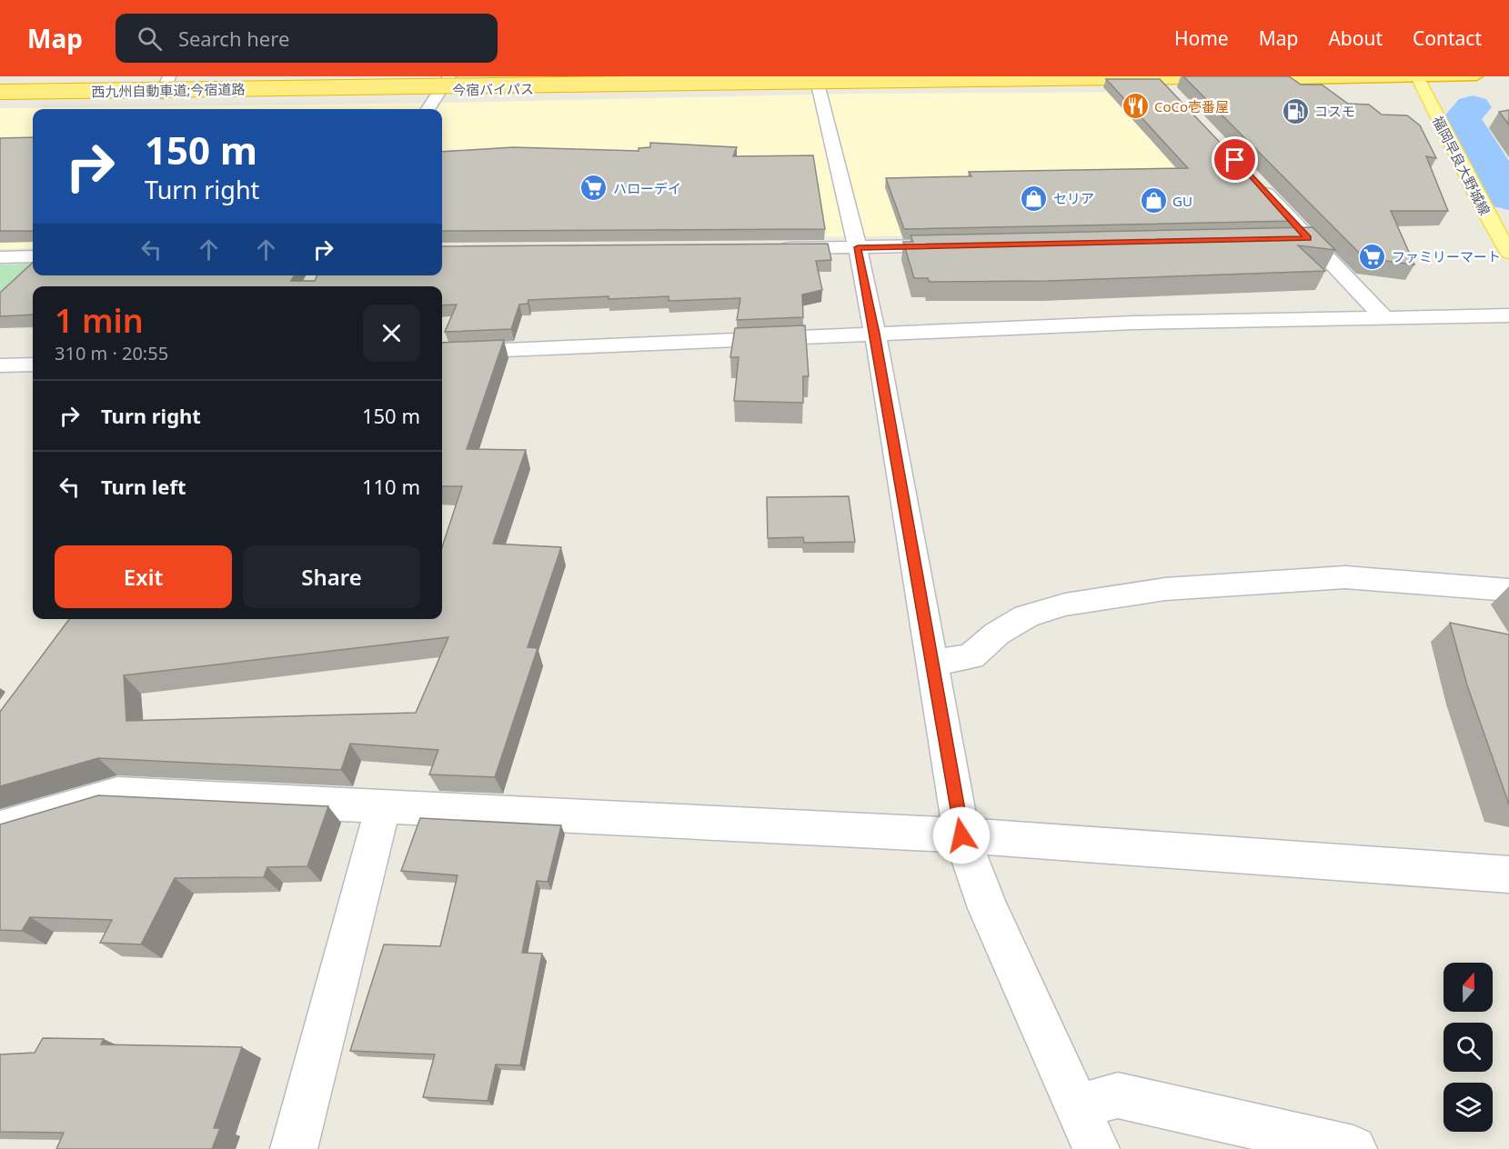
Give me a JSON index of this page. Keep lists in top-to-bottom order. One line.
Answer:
{"streets":{"highway":["今宿バイパス","西九州自動車道;今宿道路"],"main road":["福岡早良大野城線"]},"places":{"restaurant":["CoCo壱番屋"],"fuel station":["コスモ"],"supermarket":["ハローデイ","ファミリーマート"],"shop":["セリア","GU"]},"north":"top","page":{"header":"Map","search":"Search here","nav":["Home","Map","About","Contact"],"turn":["150 m","Turn right"],"heading":["1 min","310 m · 20:55"],"list":[{"name":"Turn right","value":"150 m"},{"name":"Turn left","value":"110 m"}],"buttons":["Exit","Share"]}}
